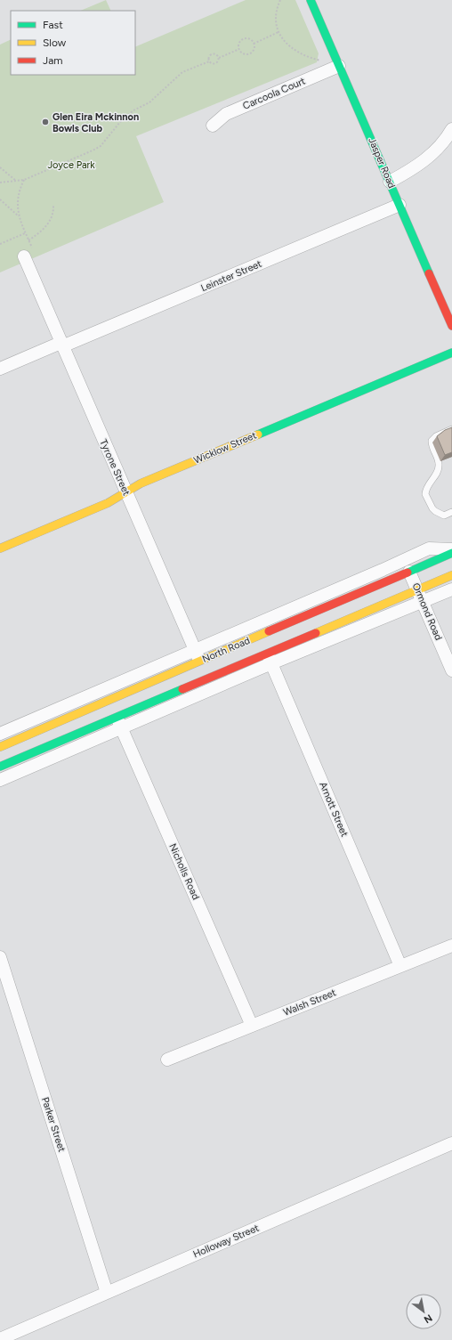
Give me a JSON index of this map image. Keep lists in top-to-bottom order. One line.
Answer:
{"streets":{"main road":["Jasper Road","Wicklow Street","North Road"],"street":["Carcoola Court","Leinster Street","Tyrone Street","Ormond Road","Arnott Street","Nicholls Road","Walsh Street","Parker Street","Holloway Street"]},"crossings":[["Carcoola Court","Jasper Road"],["Jasper Road","Leinster Street"],["Leinster Street","Tyrone Street"],["Wicklow Street","Tyrone Street"],["Tyrone Street","North Road"],["Ormond Road","North Road"],["North Road","Arnott Street"],["North Road","Nicholls Road"],["Arnott Street","Walsh Street"],["Nicholls Road","Walsh Street"],["Parker Street","Holloway Street"]],"parks":["Joyce Park"],"places":["Glen Eira Mckinnon Bowls Club"],"legend":["Fast","Slow","Jam"],"north":"bottom right"}
